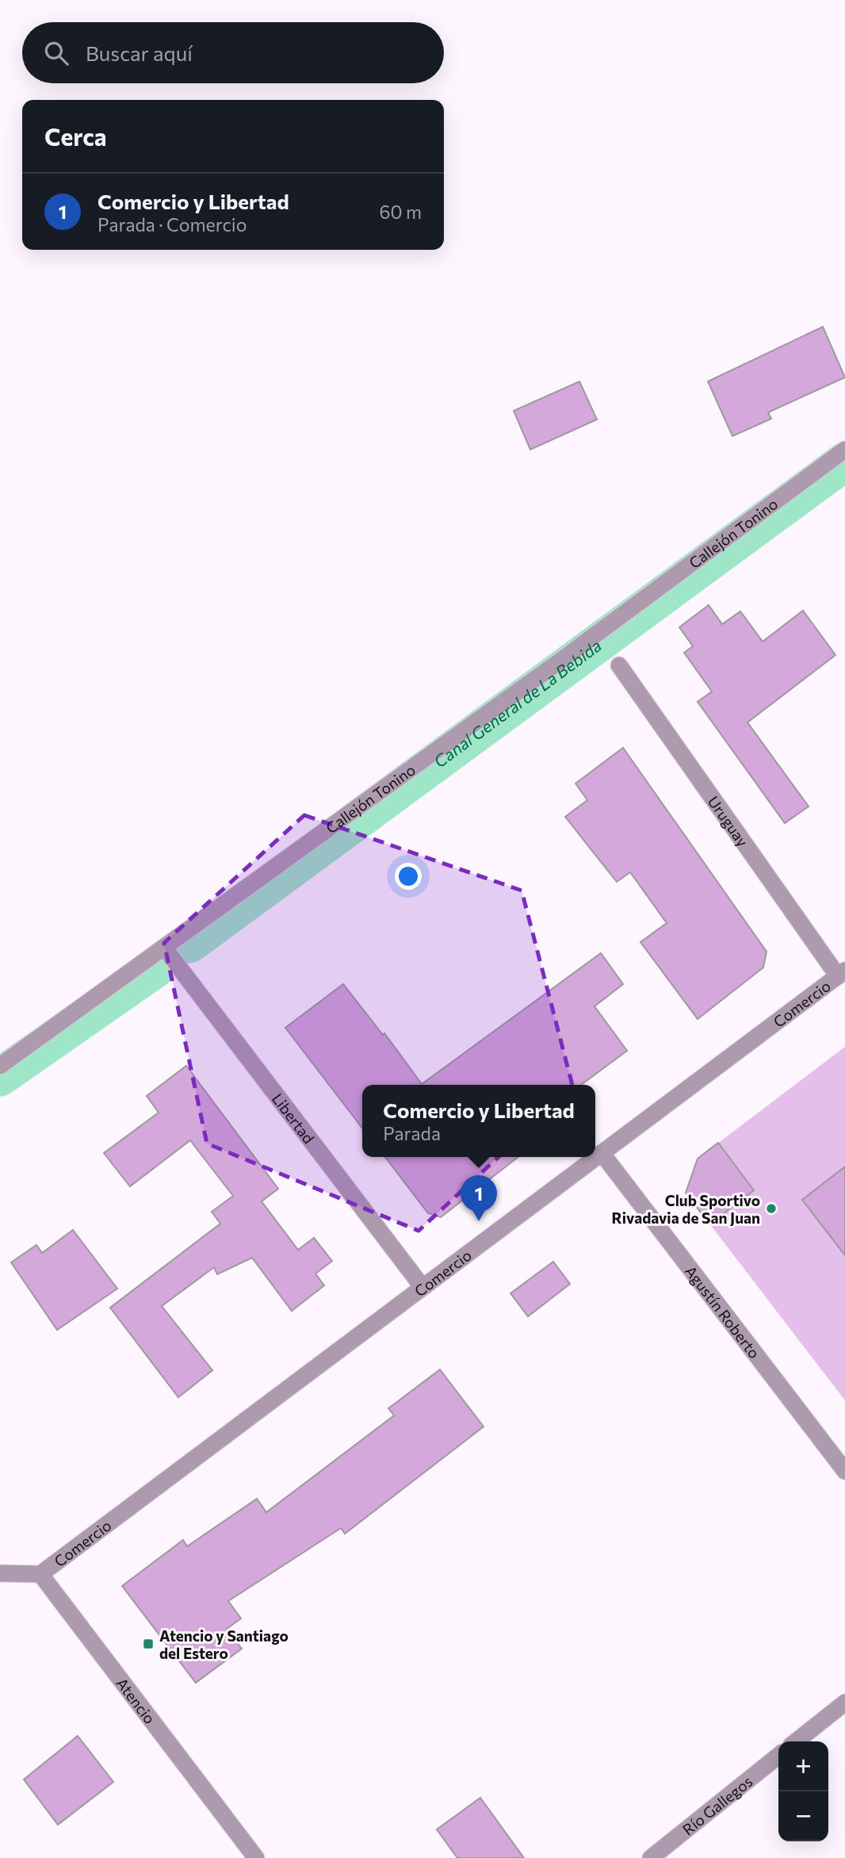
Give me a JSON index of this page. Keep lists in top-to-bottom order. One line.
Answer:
{"streets":{"street":["Callejón Tonino","Uruguay","Comercio","Libertad","Agustín Roberto","Atencio","Río Gallegos"]},"crossings":[["Callejón Tonino","Libertad"],["Uruguay","Comercio"],["Comercio","Libertad"],["Comercio","Agustín Roberto"],["Comercio","Atencio"]],"water":["Canal General de La Bebida"],"places":{"other":["Club Sportivo Rivadavia de San Juan"],"transit":["Atencio y Santiago del Estero"]},"page":{"search":"Buscar aquí","heading":"Cerca","list":[{"mark":"1","name":"Comercio y Libertad","note":"Parada · Comercio","value":"60 m"}],"popup":["Comercio y Libertad","Parada"],"pins":"1","map_buttons":["+","−"]}}
